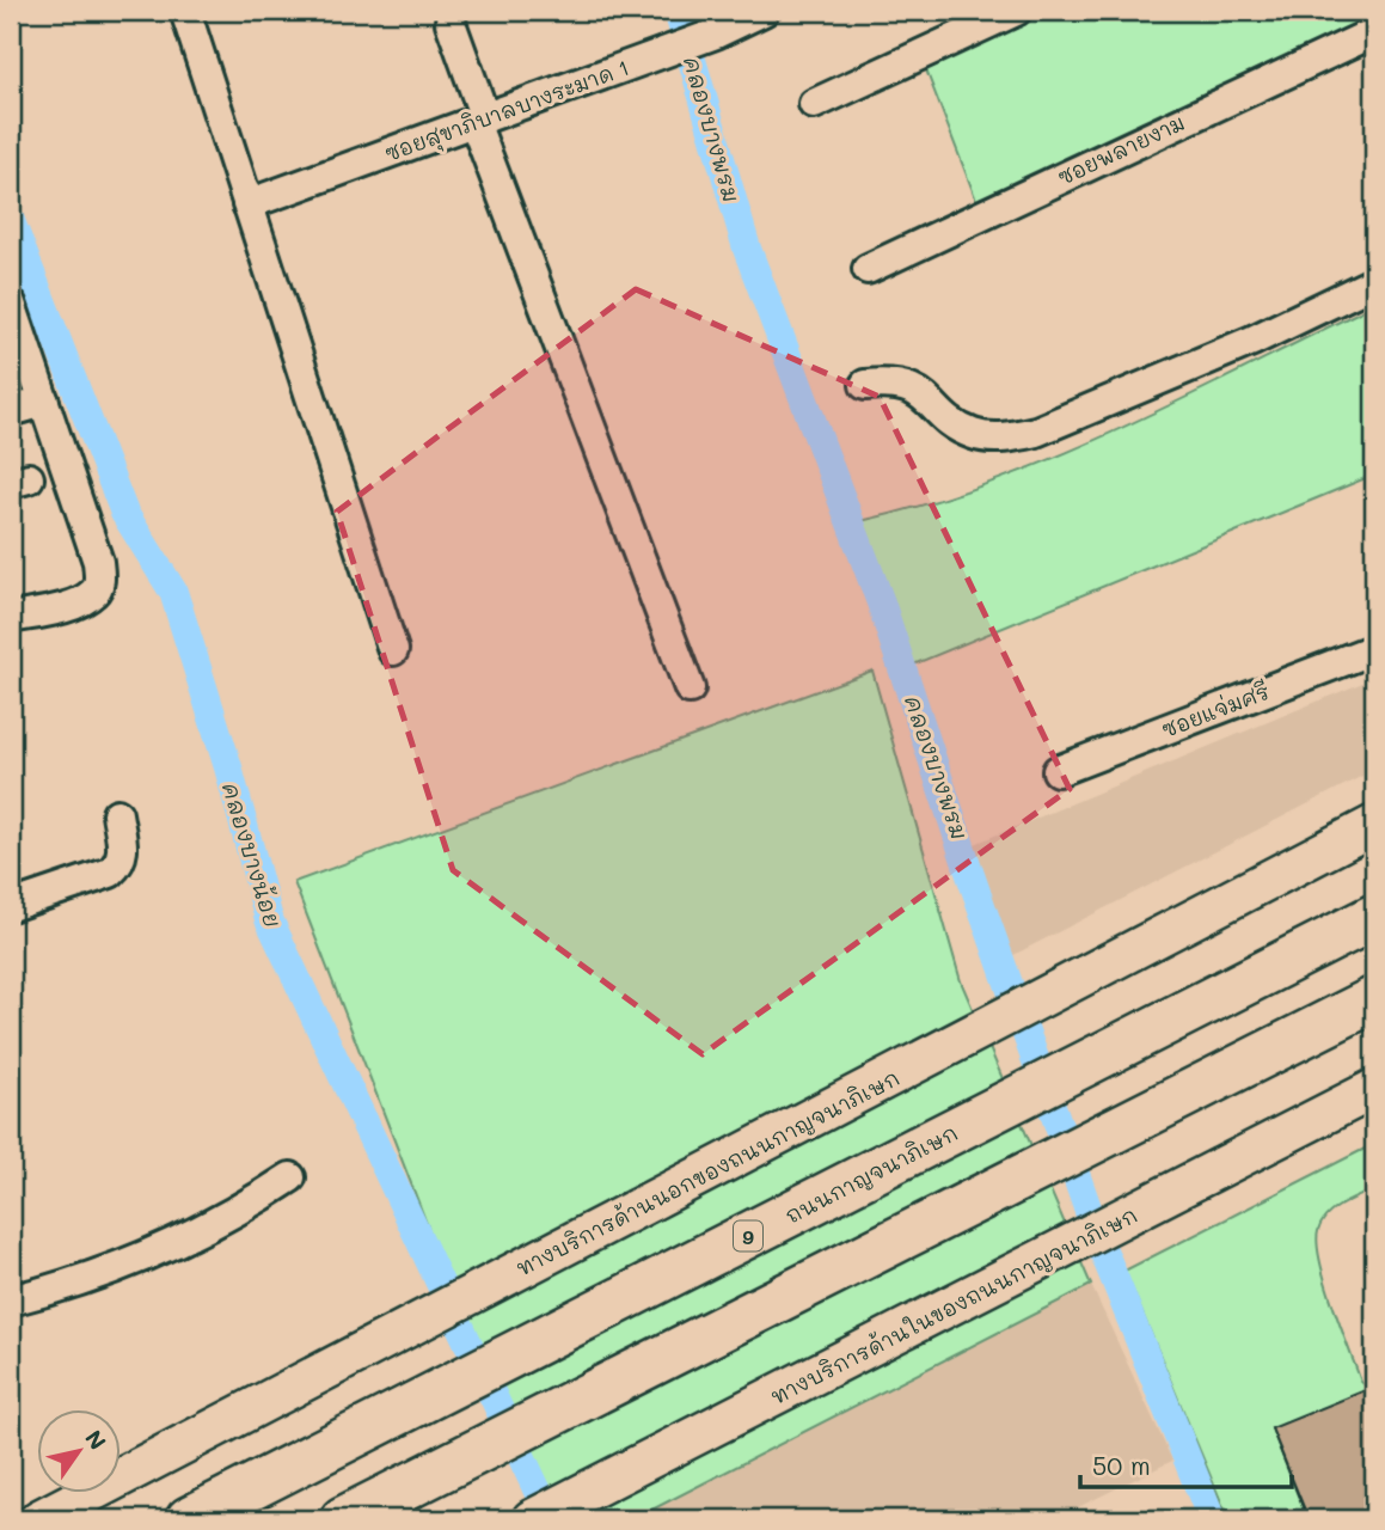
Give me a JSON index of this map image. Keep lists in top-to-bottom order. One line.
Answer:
{"streets":{"highway":["ถนนกาญจนาภิเษก","9"],"main road":["ทางบริการด้านนอกของถนนกาญจนาภิเษก","ทางบริการด้านในของถนนกาญจนาภิเษก"],"street":["ซอยสุขาภิบาลบางระมาด 1","ซอยพลายงาม","ซอยแจ่มศรี"]},"water":["คลองบางพรม","คลองบางน้อย"],"scale_bar":"50 m","north":"top right"}
